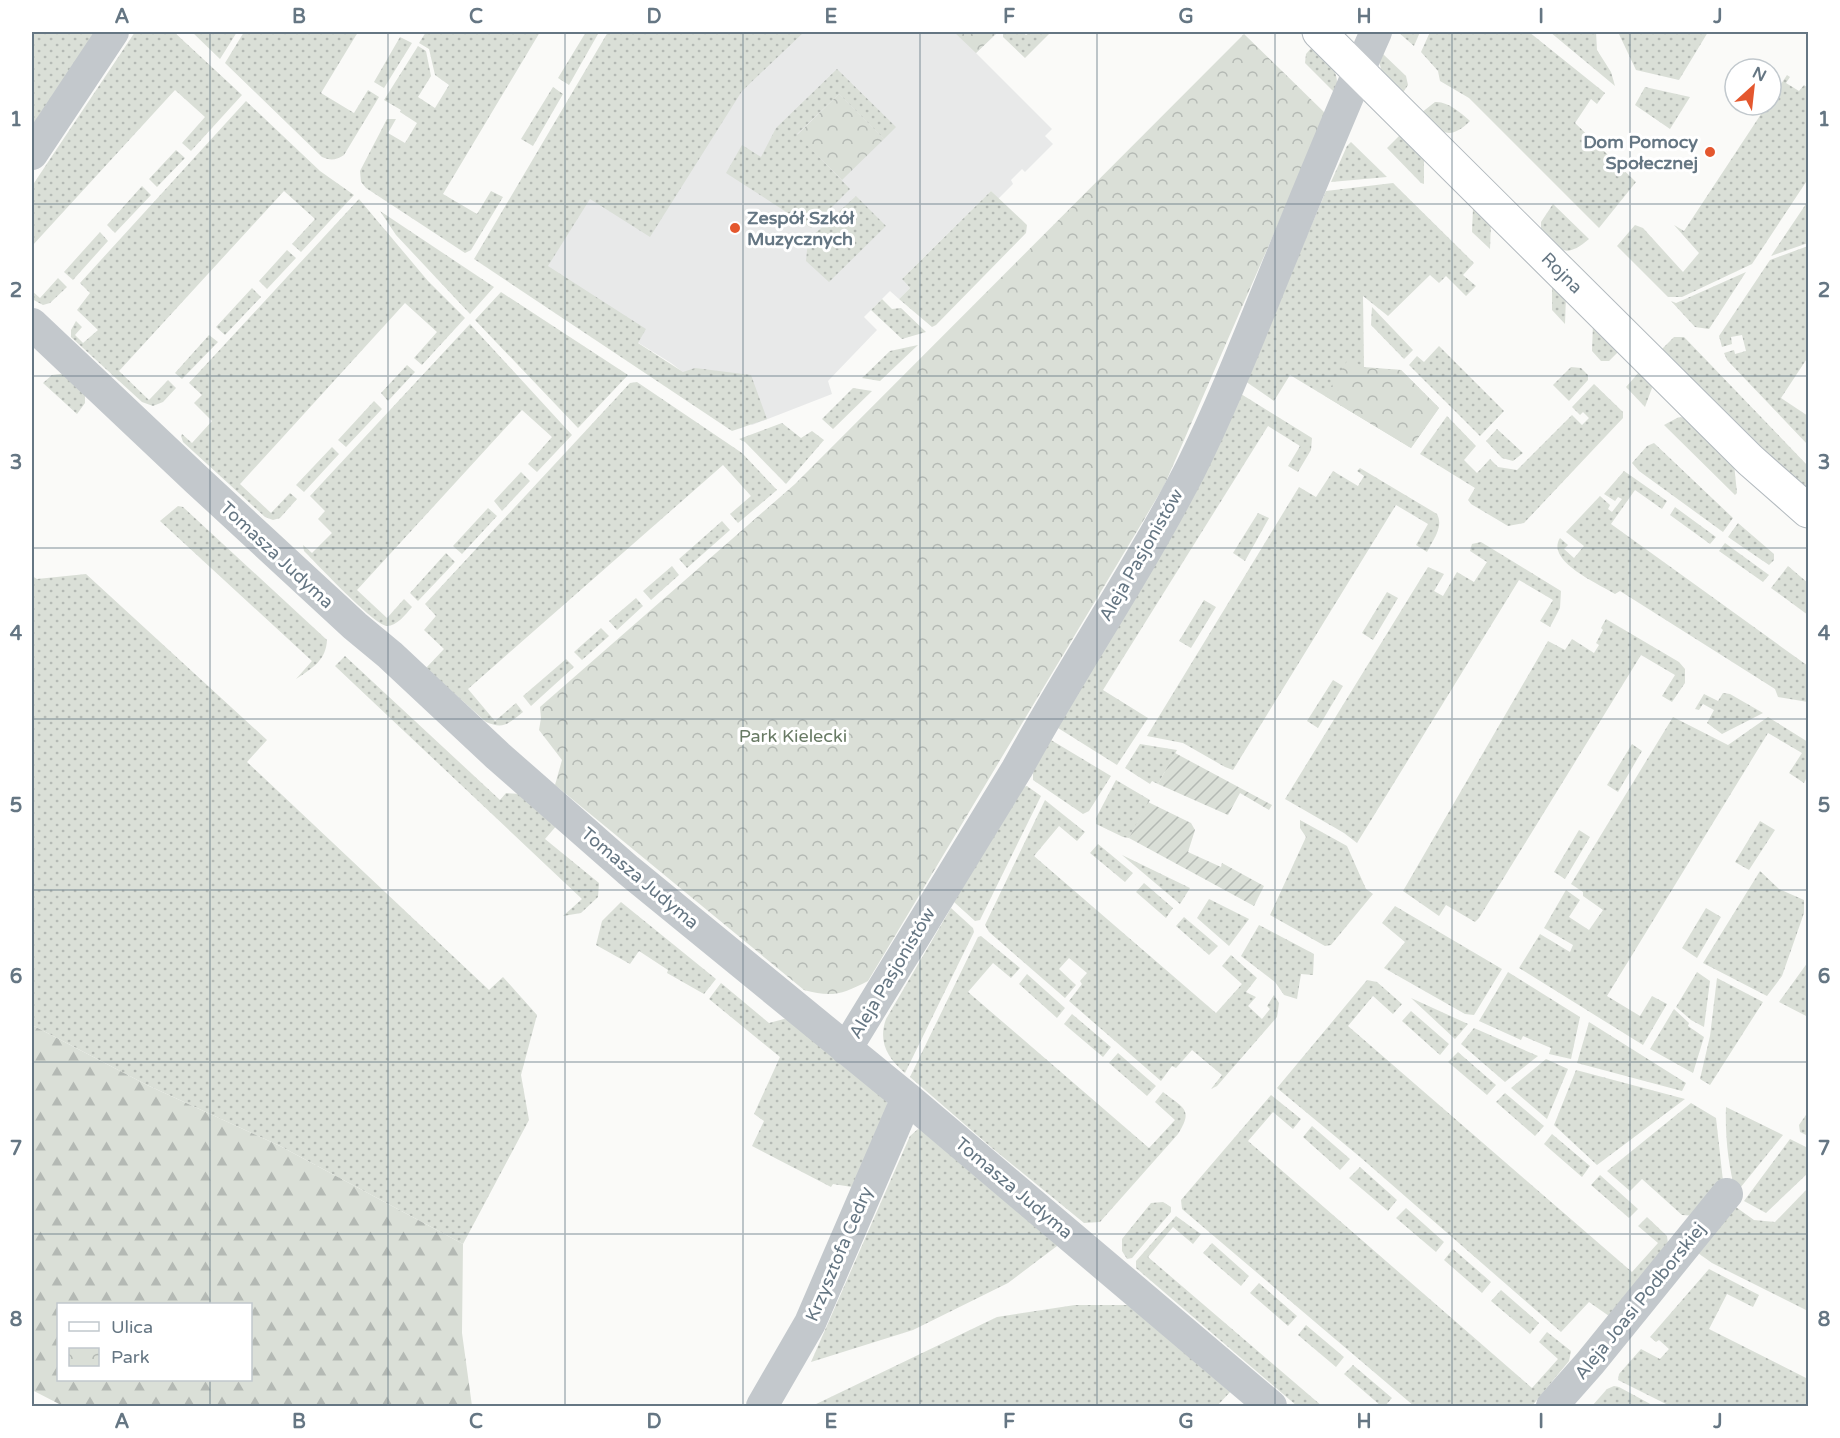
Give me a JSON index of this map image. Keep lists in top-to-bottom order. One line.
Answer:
{"streets":{"street":["Rojna","Tomasza Judyma","Aleja Pasjonistów","Krzysztofa Cedry","Aleja Joasi Podborskiej"]},"crossings":[["Rojna","Aleja Pasjonistów"],["Tomasza Judyma","Aleja Pasjonistów"],["Tomasza Judyma","Krzysztofa Cedry"]],"parks":["Park Kielecki"],"places":["Dom Pomocy Społecznej","Zespół Szkół Muzycznych"],"legend":["Ulica","Park"],"north":"top right","grid":{"columns":["A","B","C","D","E","F","G","H","I","J"],"rows":["1","2","3","4","5","6","7","8"]}}
